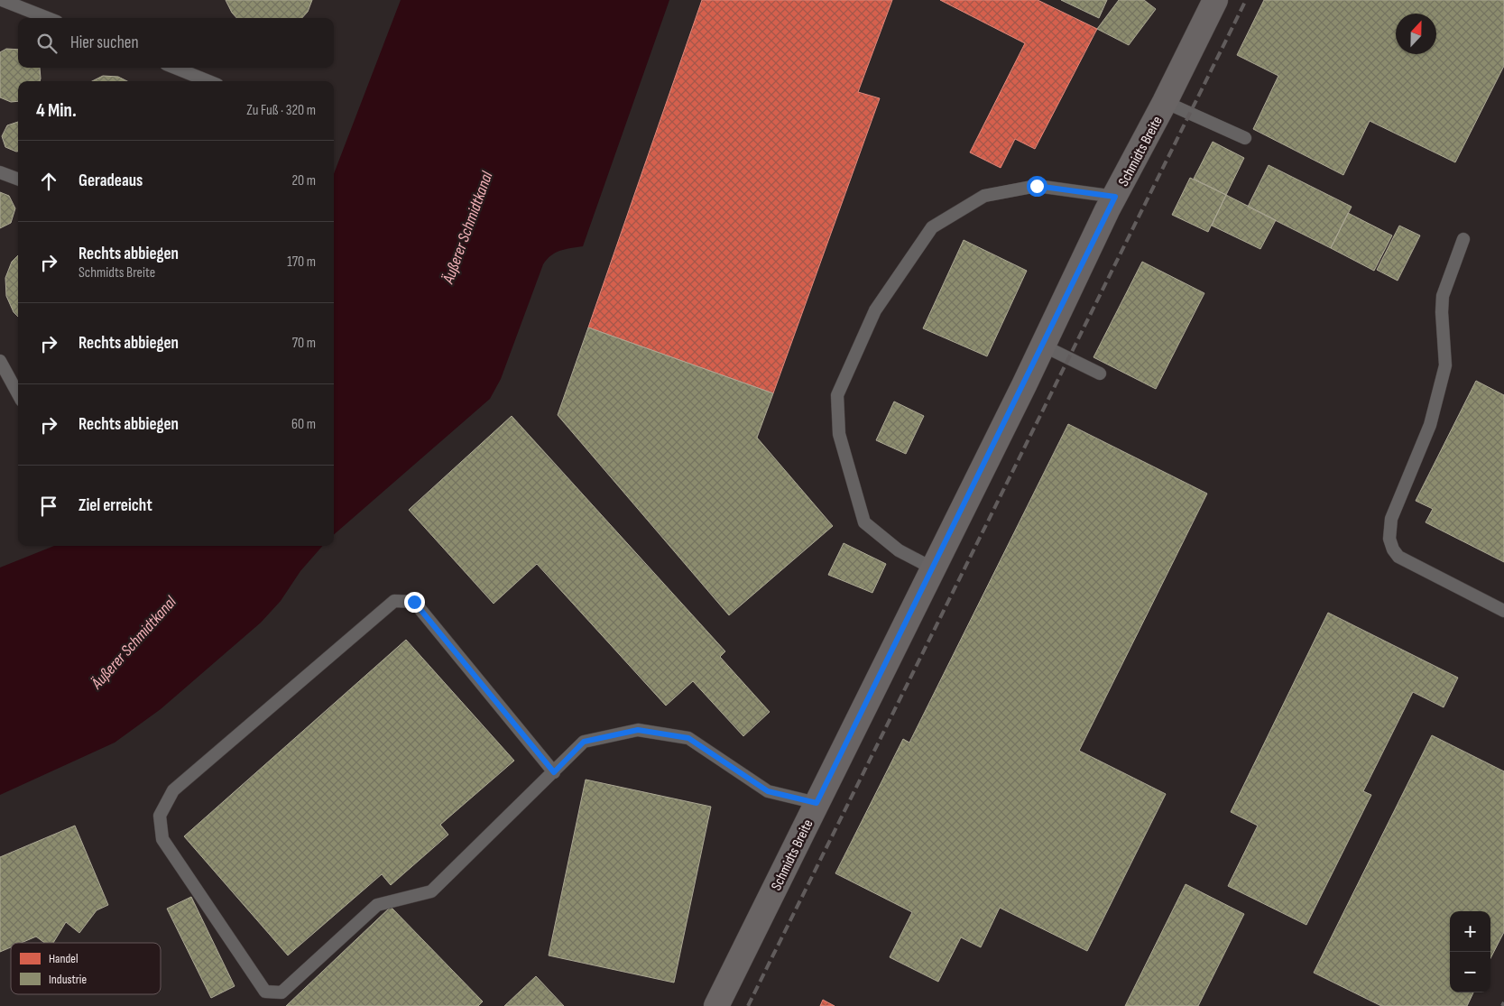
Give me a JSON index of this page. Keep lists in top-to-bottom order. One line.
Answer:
{"streets":{"main road":["Schmidts Breite"]},"water":["Äußerer Schmidtkanal"],"legend":["Handel","Industrie"],"north":"top","page":{"search":"Hier suchen","heading":["4 Min.","Zu Fuß · 320 m"],"list":[["Geradeaus","20 m"],["Rechts abbiegen","Schmidts Breite","170 m"],["Rechts abbiegen","70 m"],["Rechts abbiegen","60 m"],"Ziel erreicht"],"map_buttons":["+","−"]}}
